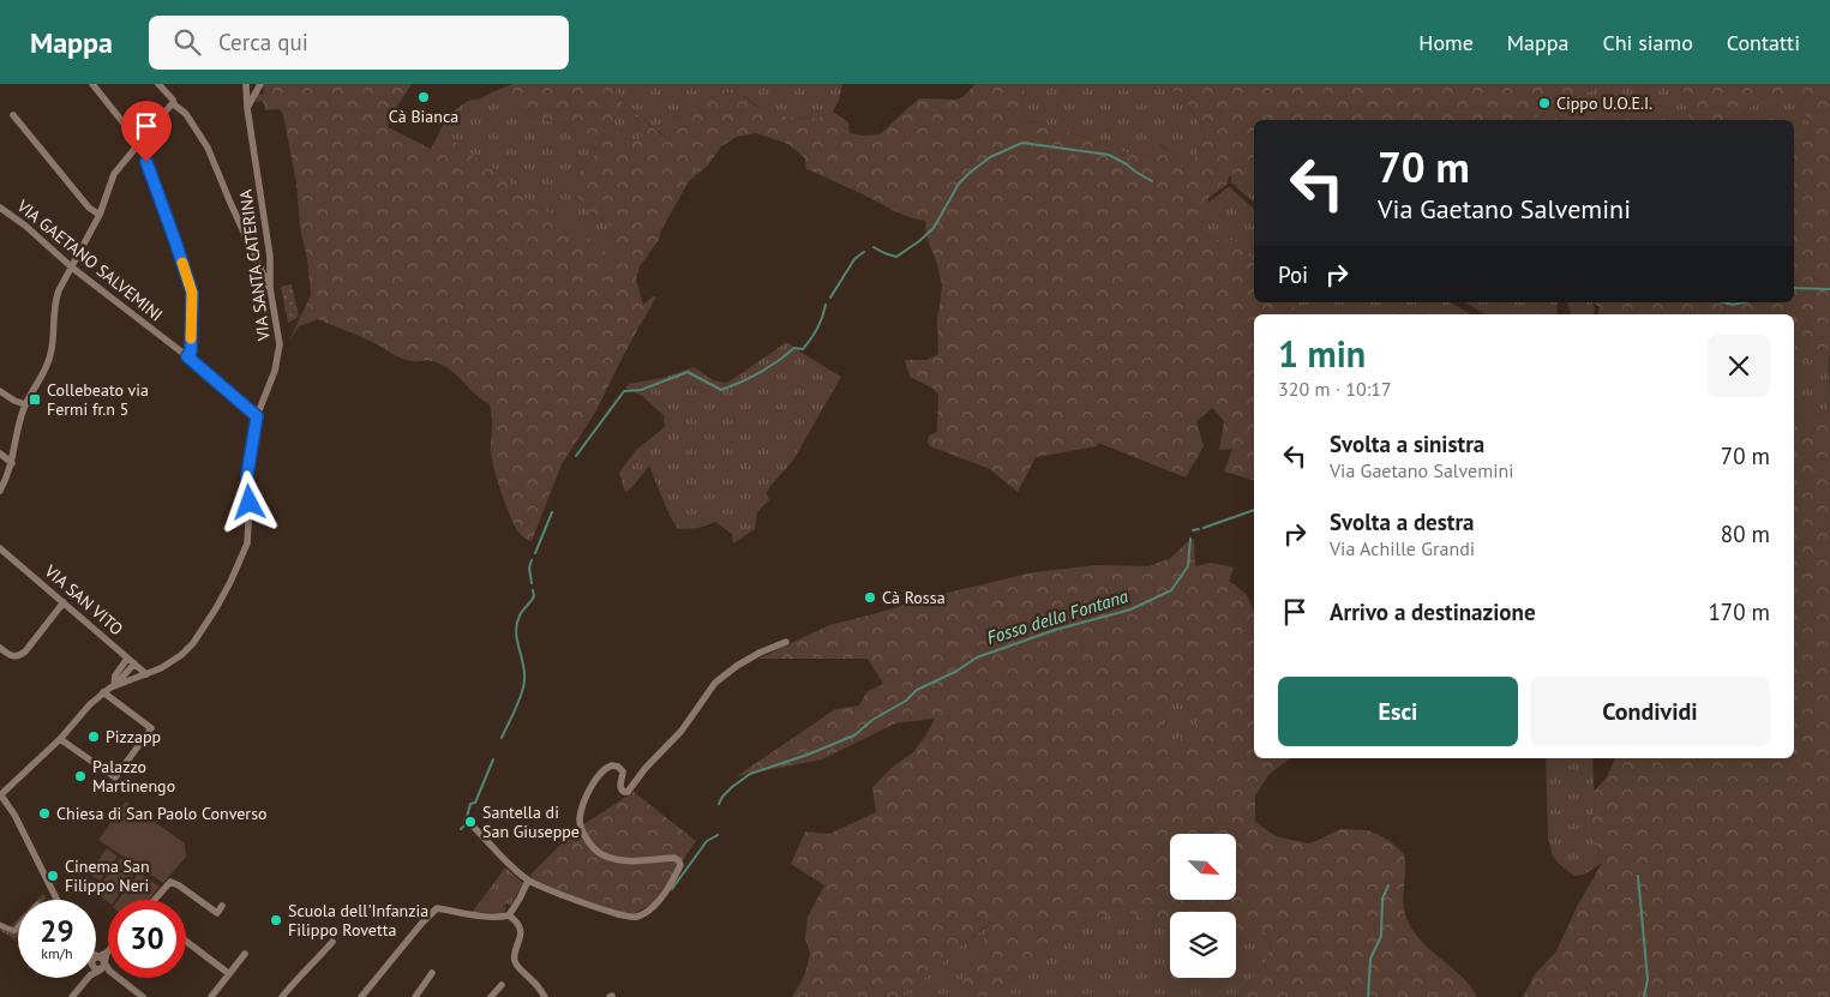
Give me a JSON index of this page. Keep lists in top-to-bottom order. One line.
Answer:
{"streets":{"street":["VIA GAETANO SALVEMINI","VIA SANTA CATERINA","VIA SAN VITO"]},"crossings":[["VIA GAETANO SALVEMINI","VIA SANTA CATERINA"],["VIA SANTA CATERINA","VIA SAN VITO"]],"water":["Fosso della Fontana"],"places":{"other":["Cà Bianca","Cippo U.O.E.I.","Cà Rossa","Pizzapp","Palazzo Martinengo","Chiesa di San Paolo Converso","Santella di San Giuseppe","Cinema San Filippo Neri","Scuola dell'Infanzia Filippo Rovetta"],"transit":["Collebeato via Fermi fr.n 5"]},"north":"bottom right","page":{"header":"Mappa","search":"Cerca qui","nav":["Home","Mappa","Chi siamo","Contatti"],"turn":["70 m","Via Gaetano Salvemini"],"then":"Poi","heading":["1 min","320 m · 10:17"],"list":[{"name":"Svolta a sinistra","note":"Via Gaetano Salvemini","value":"70 m"},{"name":"Svolta a destra","note":"Via Achille Grandi","value":"80 m"},{"name":"Arrivo a destinazione","value":"170 m"}],"buttons":["Esci","Condividi"],"speed":"29 km/h","limit":"30"}}
